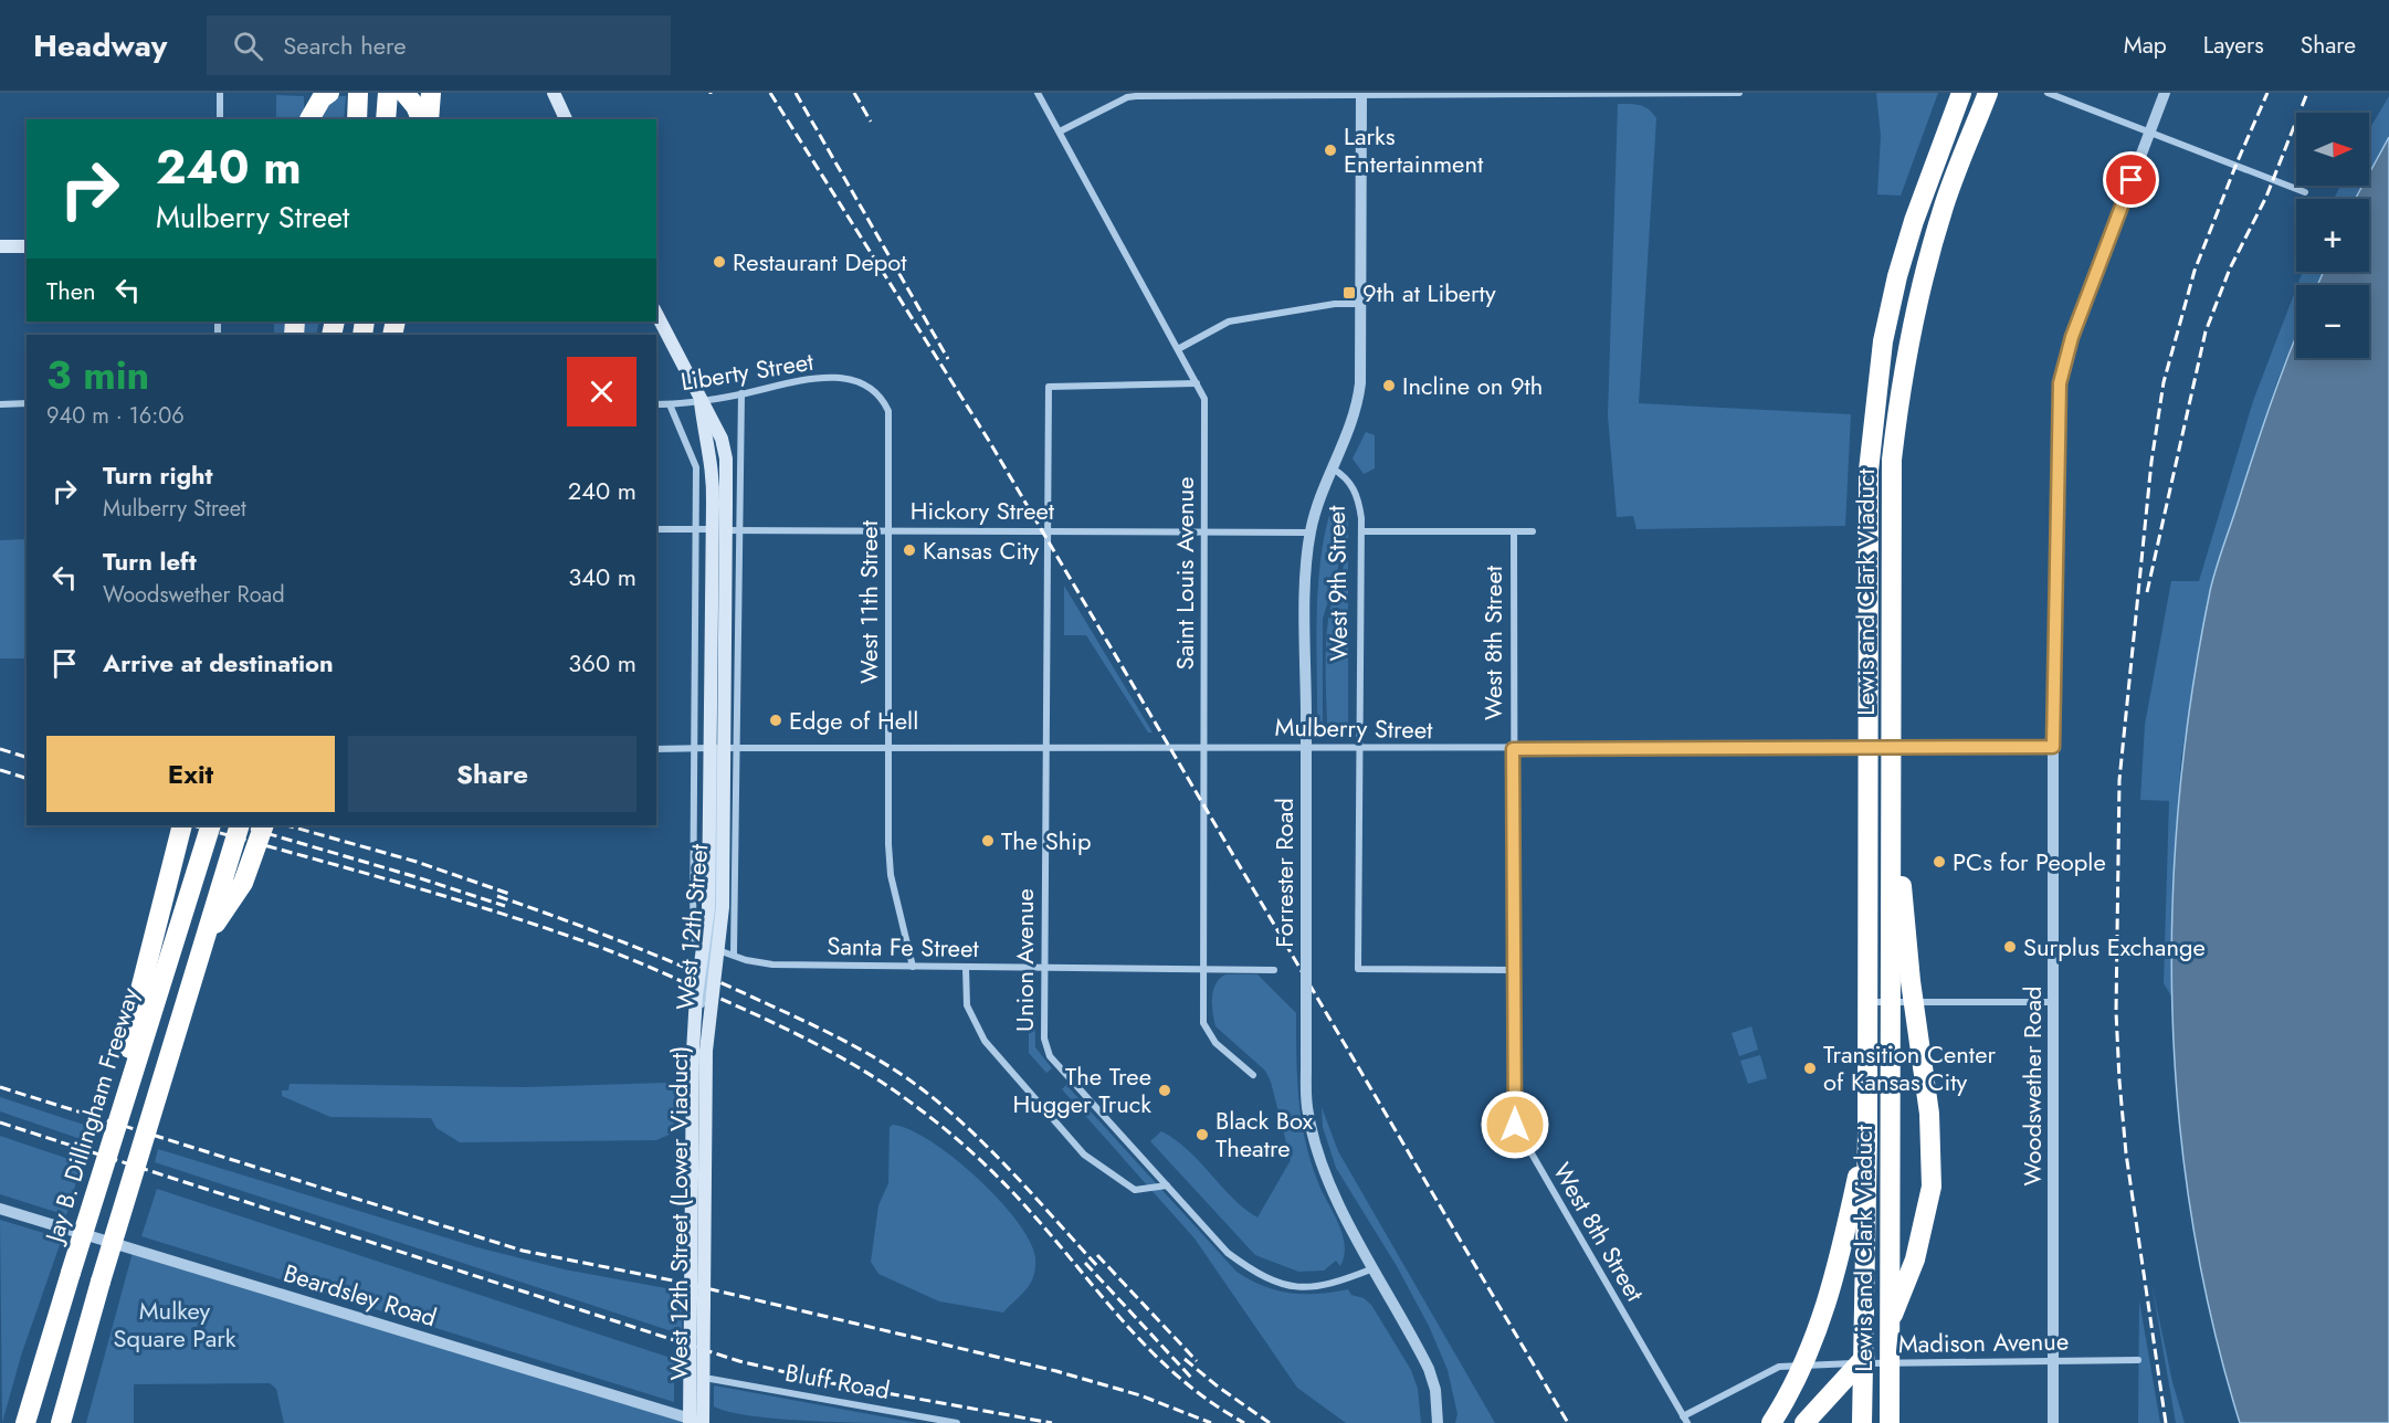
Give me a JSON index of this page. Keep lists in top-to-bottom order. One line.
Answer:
{"streets":{"highway":["Lewis and Clark Viaduct","Jay B. Dillingham Freeway"],"main road":["West 12th Street"],"street":["Liberty Street","Hickory Street","Saint Louis Avenue","West 9th Street","West 11th Street","West 8th Street","Mulberry Street","Forrester Road","Santa Fe Street","Union Avenue","Woodswether Road","West 12th Street (Lower Viaduct)","Beardsley Road","Madison Avenue","Bluff Road"]},"crossings":[["Liberty Street","West 11th Street"],["Liberty Street","West 12th Street"],["Hickory Street","Saint Louis Avenue"],["Hickory Street","West 11th Street"],["Hickory Street","Forrester Road"],["Hickory Street","West 12th Street"],["Hickory Street","Union Avenue"],["Hickory Street","West 12th Street (Lower Viaduct)"],["Saint Louis Avenue","Mulberry Street"],["Saint Louis Avenue","Santa Fe Street"],["Saint Louis Avenue","Union Avenue"],["West 9th Street","West 8th Street"],["West 9th Street","Mulberry Street"],["West 9th Street","Forrester Road"],["West 11th Street","Mulberry Street"],["West 11th Street","Santa Fe Street"],["West 8th Street","Mulberry Street"],["West 8th Street","Madison Avenue"],["Mulberry Street","West 12th Street"],["Mulberry Street","Union Avenue"],["Mulberry Street","Woodswether Road"],["Forrester Road","Union Avenue"],["West 12th Street","Santa Fe Street"],["West 12th Street","West 12th Street (Lower Viaduct)"],["West 12th Street","Beardsley Road"],["Santa Fe Street","Union Avenue"],["Woodswether Road","Madison Avenue"],["West 12th Street (Lower Viaduct)","Beardsley Road"]],"parks":["Mulkey Square Park"],"places":{"other":["Larks Entertainment","Restaurant Depot","Incline on 9th","Kansas City","Edge of Hell","The Ship","PCs for People","Surplus Exchange","Transition Center of Kansas City","The Tree Hugger Truck","Black Box Theatre"],"transit":["9th at Liberty"]},"north":"right","page":{"header":"Headway","search":"Search here","nav":["Map","Layers","Share"],"map_buttons":["+","−"],"turn":["240 m","Mulberry Street"],"then":"Then","heading":["3 min","940 m · 16:06"],"list":[{"name":"Turn right","note":"Mulberry Street","value":"240 m"},{"name":"Turn left","note":"Woodswether Road","value":"340 m"},{"name":"Arrive at destination","value":"360 m"}],"buttons":["Exit","Share"]}}
